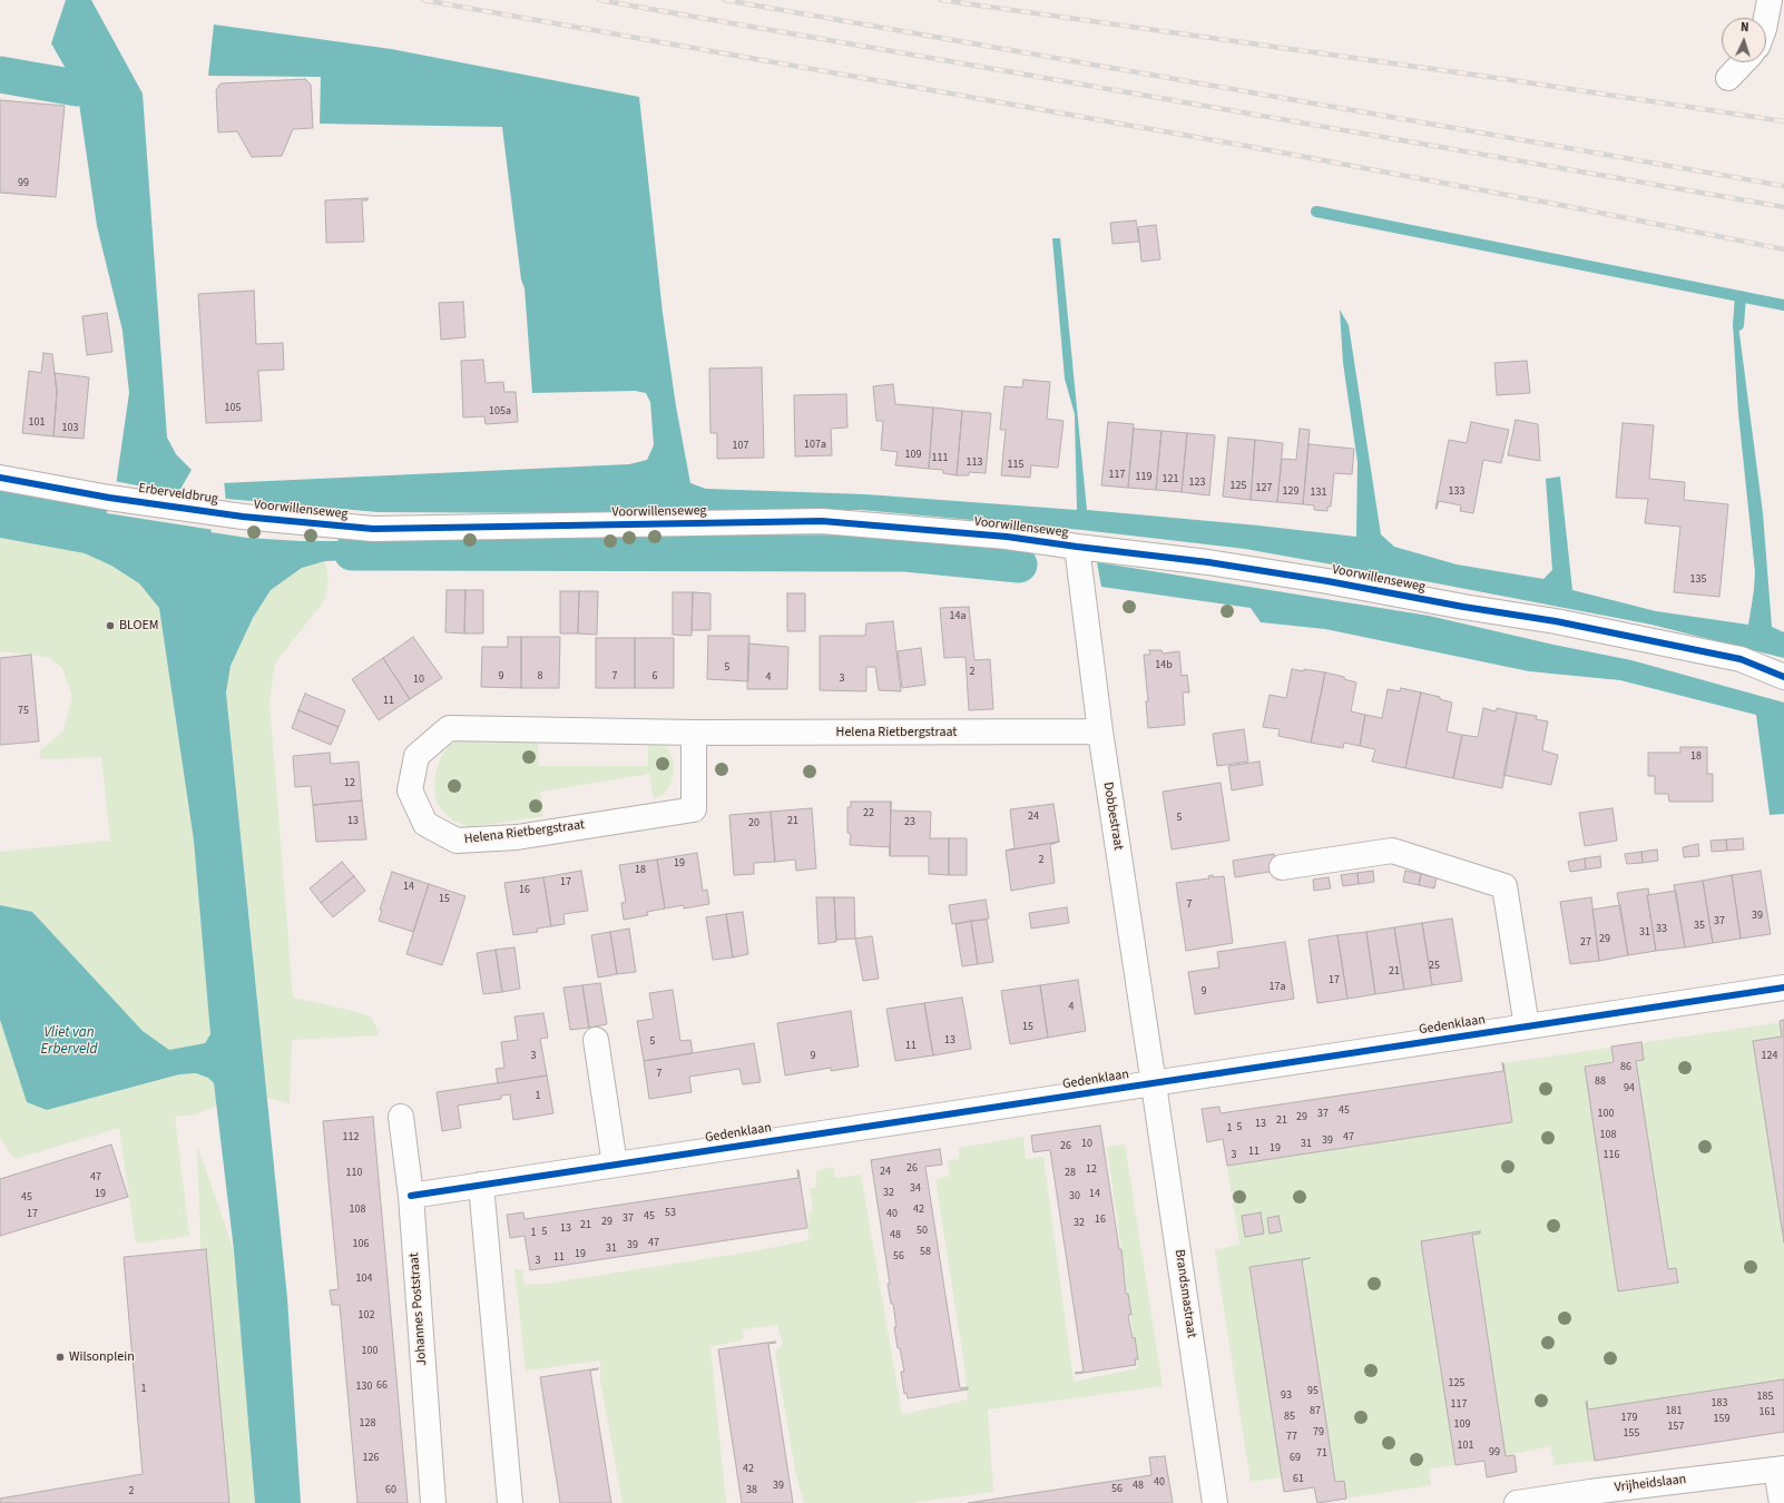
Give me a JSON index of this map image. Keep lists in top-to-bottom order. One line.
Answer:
{"streets":{"street":["Erberveldbrug","Voorwillenseweg","Helena Rietbergstraat","Dobbestraat","Gedenklaan","Brandsmastraat","Johannes Poststraat","Vrijheidslaan"]},"crossings":[["Erberveldbrug","Voorwillenseweg"],["Voorwillenseweg","Dobbestraat"],["Helena Rietbergstraat","Dobbestraat"],["Dobbestraat","Gedenklaan"],["Dobbestraat","Brandsmastraat"],["Gedenklaan","Brandsmastraat"],["Gedenklaan","Johannes Poststraat"]],"water":["Vliet van Erberveld"],"places":["BLOEM","Wilsonplein"],"house_numbers":["99","105","105a","101","103","107a","107","109","111","113","115","117","119","121","123","125","127","129","133","131","135","14a","14b","5","2","9","8","7","6","4","3","10","11","75","18","12","22","24","5","13","21","23","20","2","19","18","17","14","16","15","7","39","37","35","33","31","29","27","25","21","17","17a","9","4","15","13","5","11","3","9","124","86","7","88","94","1","45","37","100","29","21","13","5","1","108","112","47","39","10","31","26","19","11","3","116","26","12","24","110","28","47","34","32","19","14","30","45","108","42","53","17","40","45","37","16","29","32","21","13","50","5","1","48","47","106","39","31","58","19","56","11","3","104","102","100","125","66","130","1","95","93","185","183","117","87","181","161","85","179","159","128","109","157","79","155","77","101","99","71","126","69","42","61","40","39","48","56","60","38","2"],"north":"top"}
